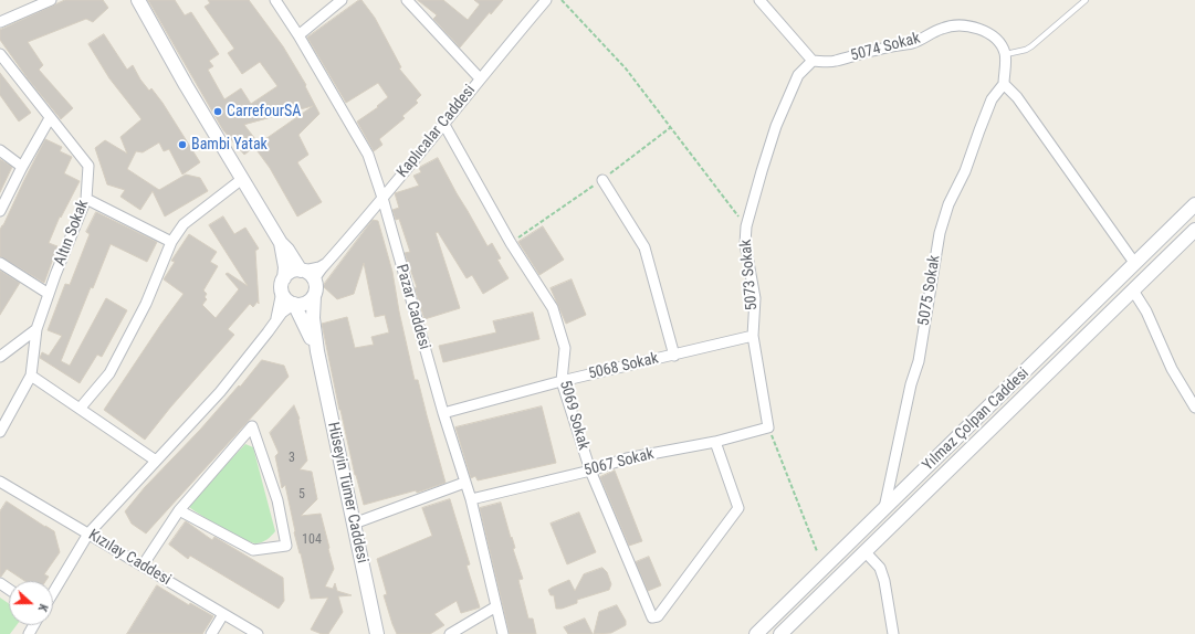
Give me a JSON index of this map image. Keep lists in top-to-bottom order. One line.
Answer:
{"streets":{"main road":["Yılmaz Çolpan Caddesi","Hüseyin Tümer Caddesi"],"street":["5074 Sokak","Kaplıcalar Caddesi","Altın Sokak","5073 Sokak","5075 Sokak","Pazar Caddesi","5068 Sokak","5069 Sokak","5067 Sokak","Kızılay Caddesi"]},"crossings":[["Kaplıcalar Caddesi","Pazar Caddesi"],["Kaplıcalar Caddesi","5069 Sokak"],["Kaplıcalar Caddesi","Hüseyin Tümer Caddesi"],["5073 Sokak","5068 Sokak"],["5073 Sokak","5067 Sokak"],["5075 Sokak","Yılmaz Çolpan Caddesi"],["Pazar Caddesi","5068 Sokak"],["Pazar Caddesi","5067 Sokak"],["5068 Sokak","5069 Sokak"],["5069 Sokak","5067 Sokak"]],"places":["CarrefourSA","Bambi Yatak"],"house_numbers":["3","5","104"],"north":"right"}
